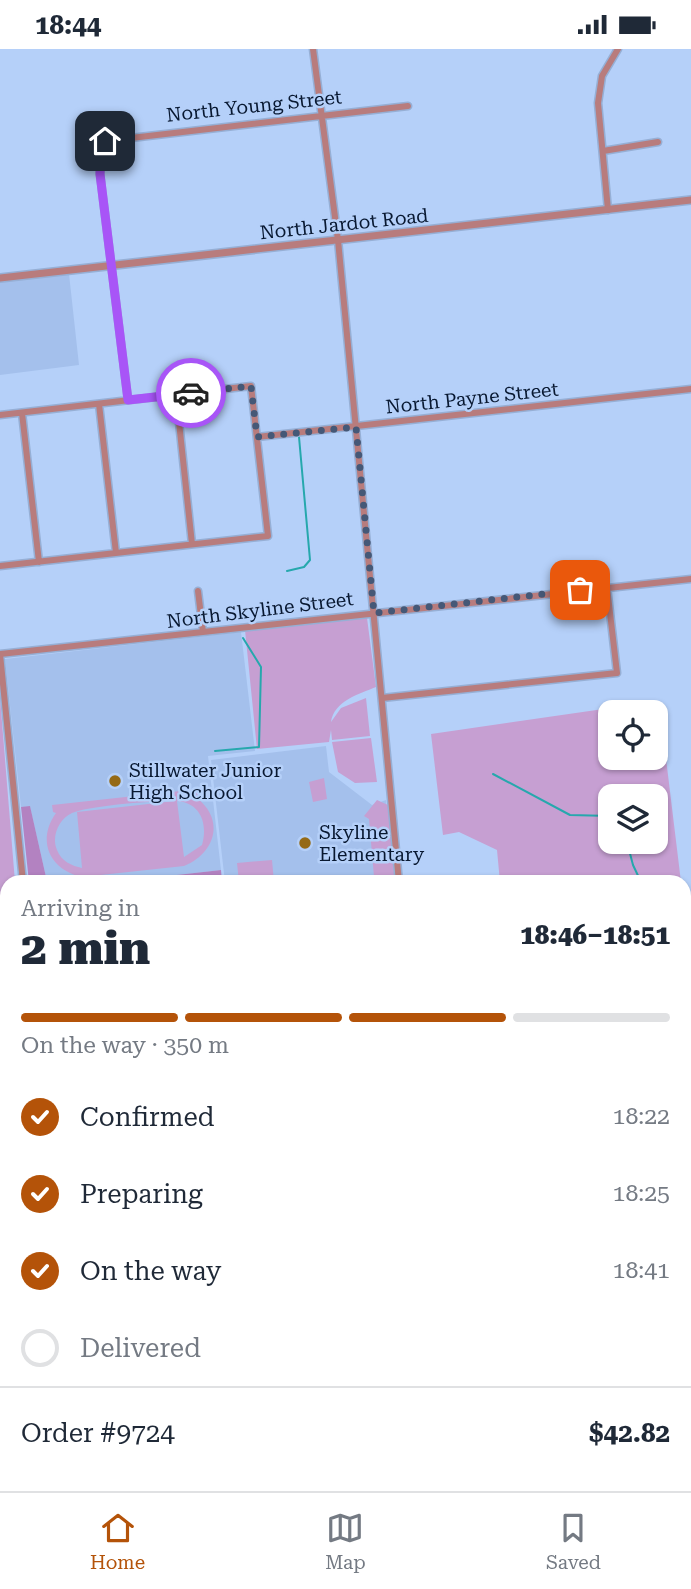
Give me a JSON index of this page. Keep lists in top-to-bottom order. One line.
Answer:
{"streets":{"street":["North Young Street","North Jardot Road","North Payne Street","North Skyline Street"]},"crossings":[["North Young Street","North Jardot Road"]],"places":["Stillwater Junior High School","Skyline Elementary"],"page":{"status":"18:44","heading":["2 min","Arriving in","18:46–18:51"],"panel":["Order #9724","$42.82"],"bar":"On the way · 350 m","list":[["Confirmed","18:22"],["Preparing","18:25"],["On the way","18:41"],"Delivered"],"tabs":["Home","Map","Saved"]}}
